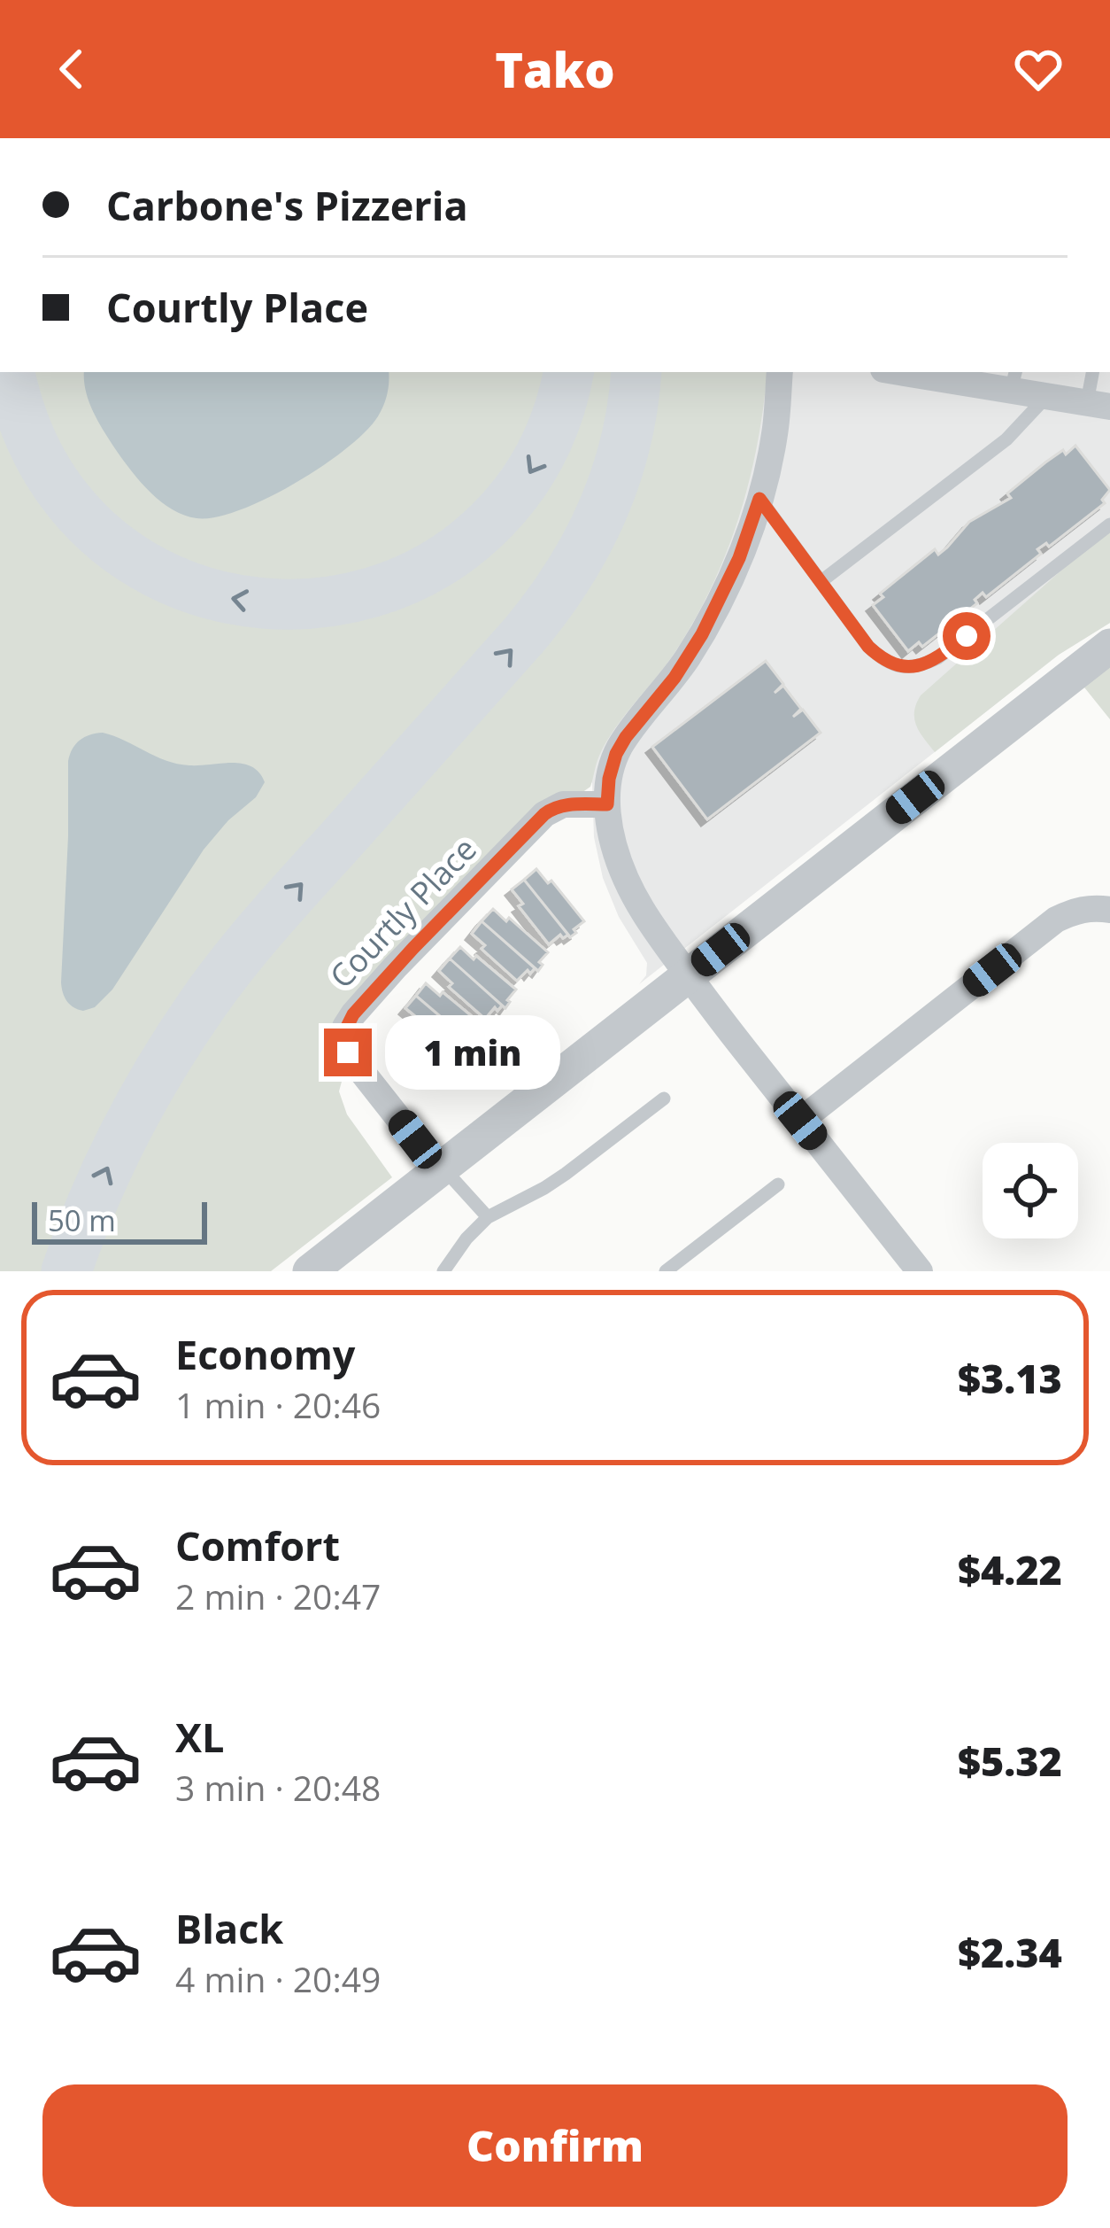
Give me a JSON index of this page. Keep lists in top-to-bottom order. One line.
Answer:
{"streets":{"street":["Courtly Place"]},"scale_bar":"50 m","page":{"header":"Tako","banner":["Carbone's Pizzeria","Courtly Place"],"bubble":"1 min","scale":"50 m","list":[{"name":"Economy","note":"1 min · 20:46","value":"$3.13"},{"name":"Comfort","note":"2 min · 20:47","value":"$4.22"},{"name":"XL","note":"3 min · 20:48","value":"$5.32"},{"name":"Black","note":"4 min · 20:49","value":"$2.34"}],"buttons":"Confirm"}}
